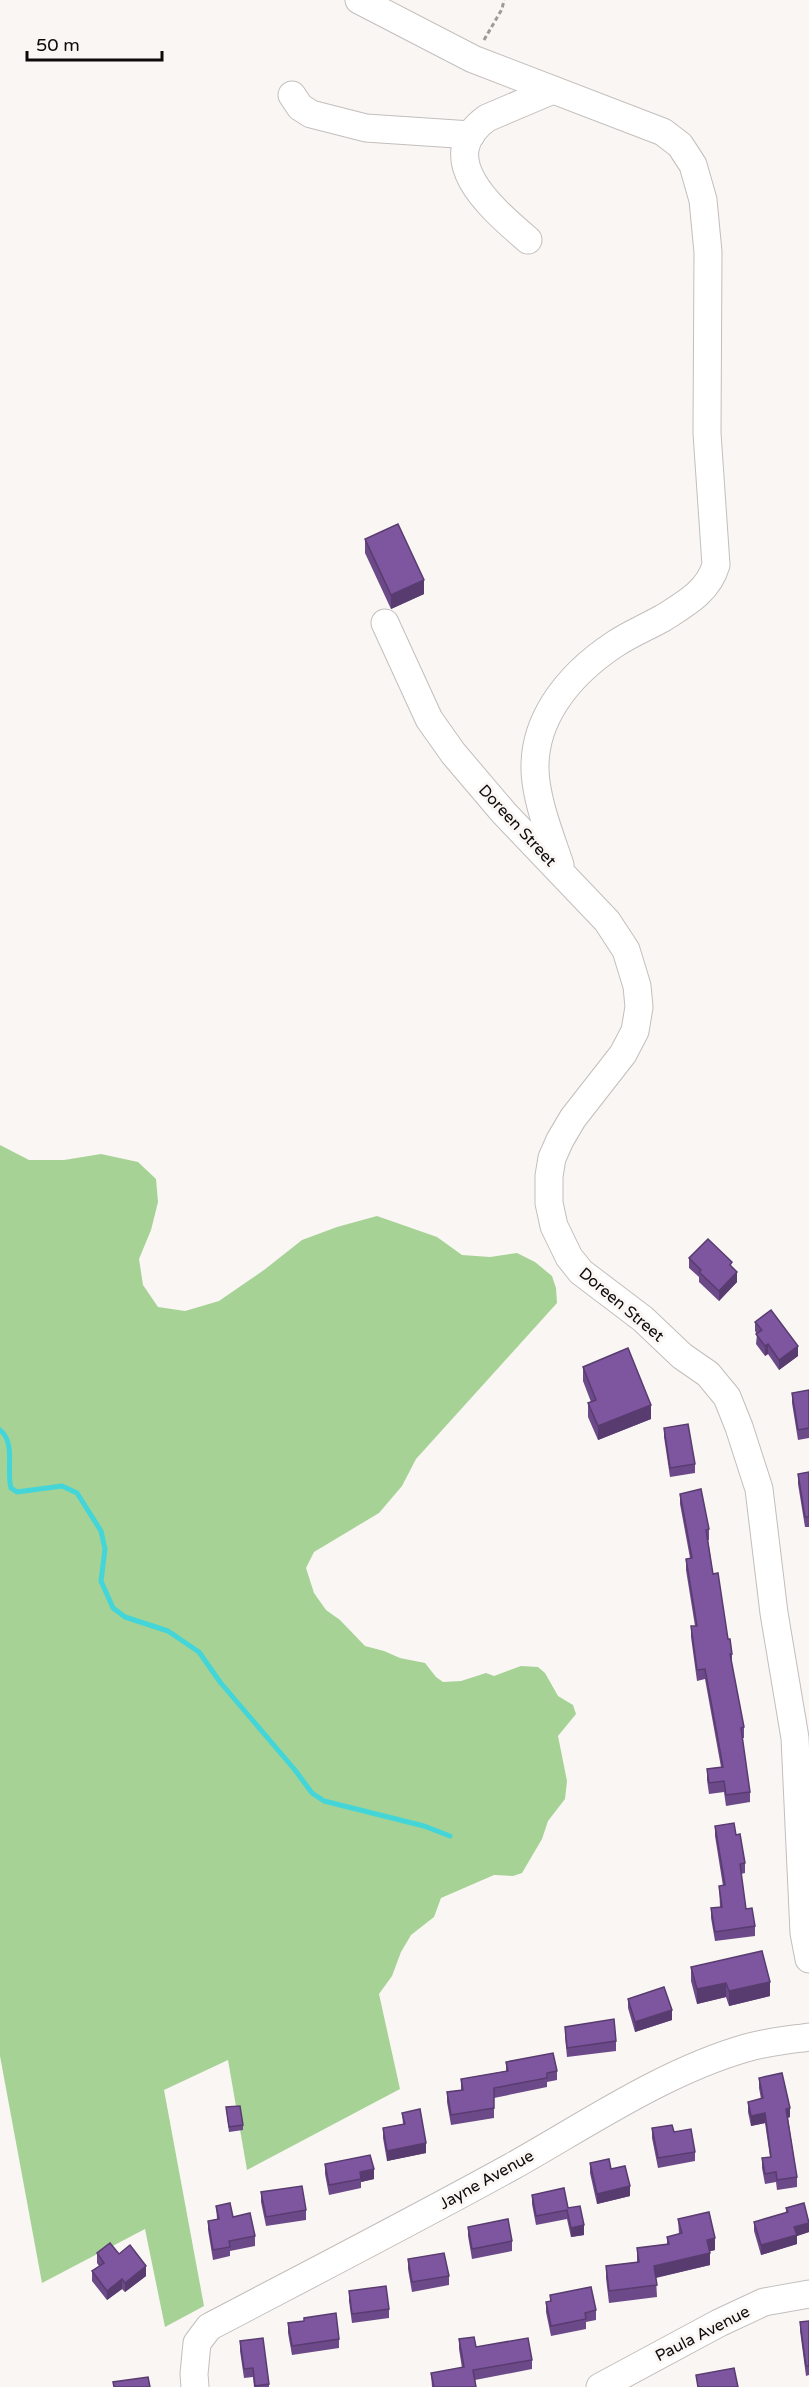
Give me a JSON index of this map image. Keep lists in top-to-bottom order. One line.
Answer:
{"streets":{"street":["Doreen Street","Jayne Avenue","Paula Avenue"]},"scale_bar":"50 m"}
